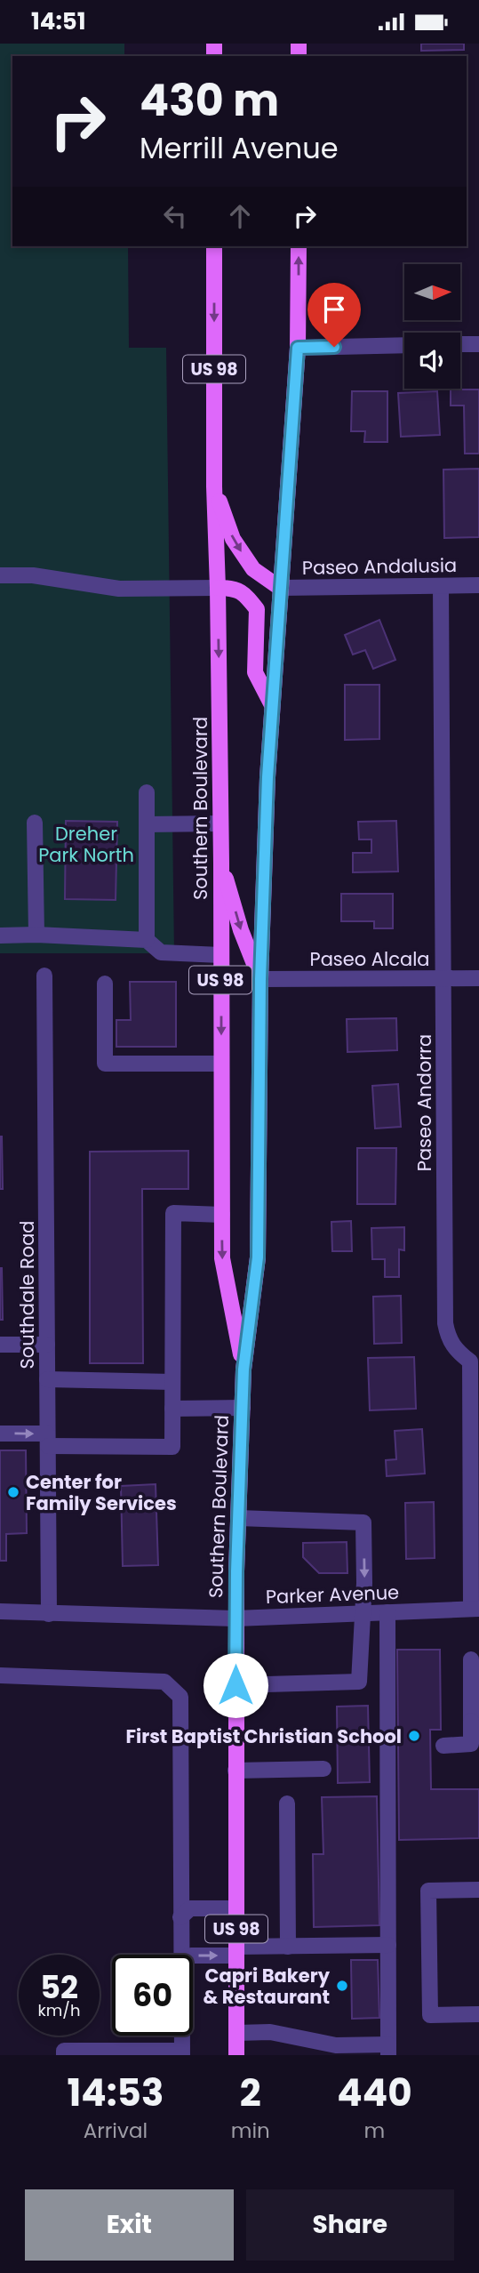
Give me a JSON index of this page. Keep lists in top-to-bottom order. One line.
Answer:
{"streets":{"main road":["US 98","Southern Boulevard"],"street":["Paseo Andalusia","Paseo Alcala","Paseo Andorra","Southdale Road","Parker Avenue"]},"crossings":[["Paseo Andalusia","Southern Boulevard"],["Paseo Andalusia","Paseo Andorra"],["Southern Boulevard","Paseo Alcala"],["Southern Boulevard","Parker Avenue"],["Paseo Alcala","Paseo Andorra"],["Paseo Andorra","Parker Avenue"],["Southdale Road","Parker Avenue"]],"parks":["Dreher Park North"],"places":["Center for Family Services","First Baptist Christian School","Capri Bakery & Restaurant"],"north":"right","page":{"status":"14:51","turn":["430 m","Merrill Avenue"],"speed":"52 km/h","limit":"60","eta":["14:53","Arrival","2","min","440","m"],"buttons":["Exit","Share"]}}
